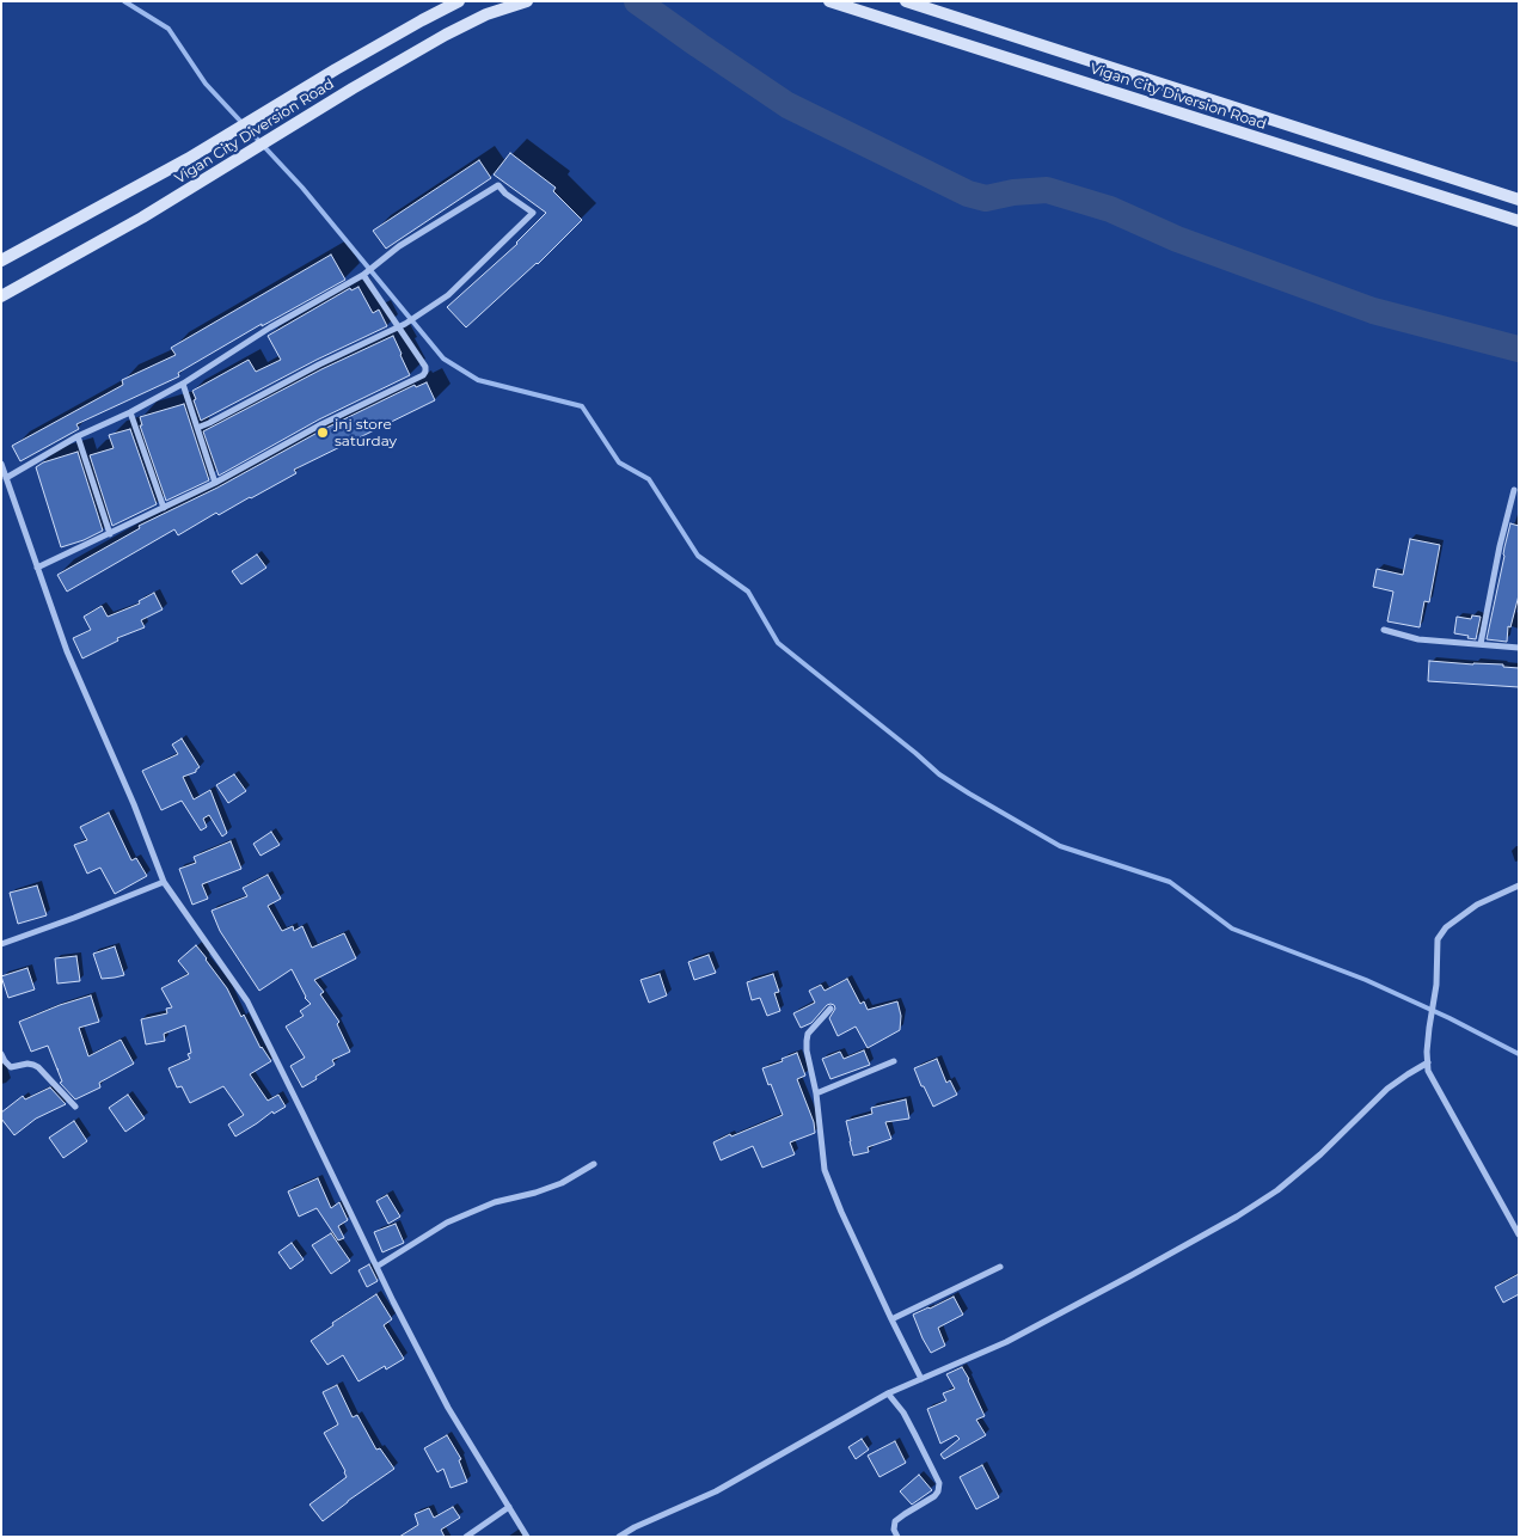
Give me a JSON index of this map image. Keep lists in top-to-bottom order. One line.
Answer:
{"streets":{"main road":["Vigan City Diversion Road"]},"places":["jnj store saturday"]}
